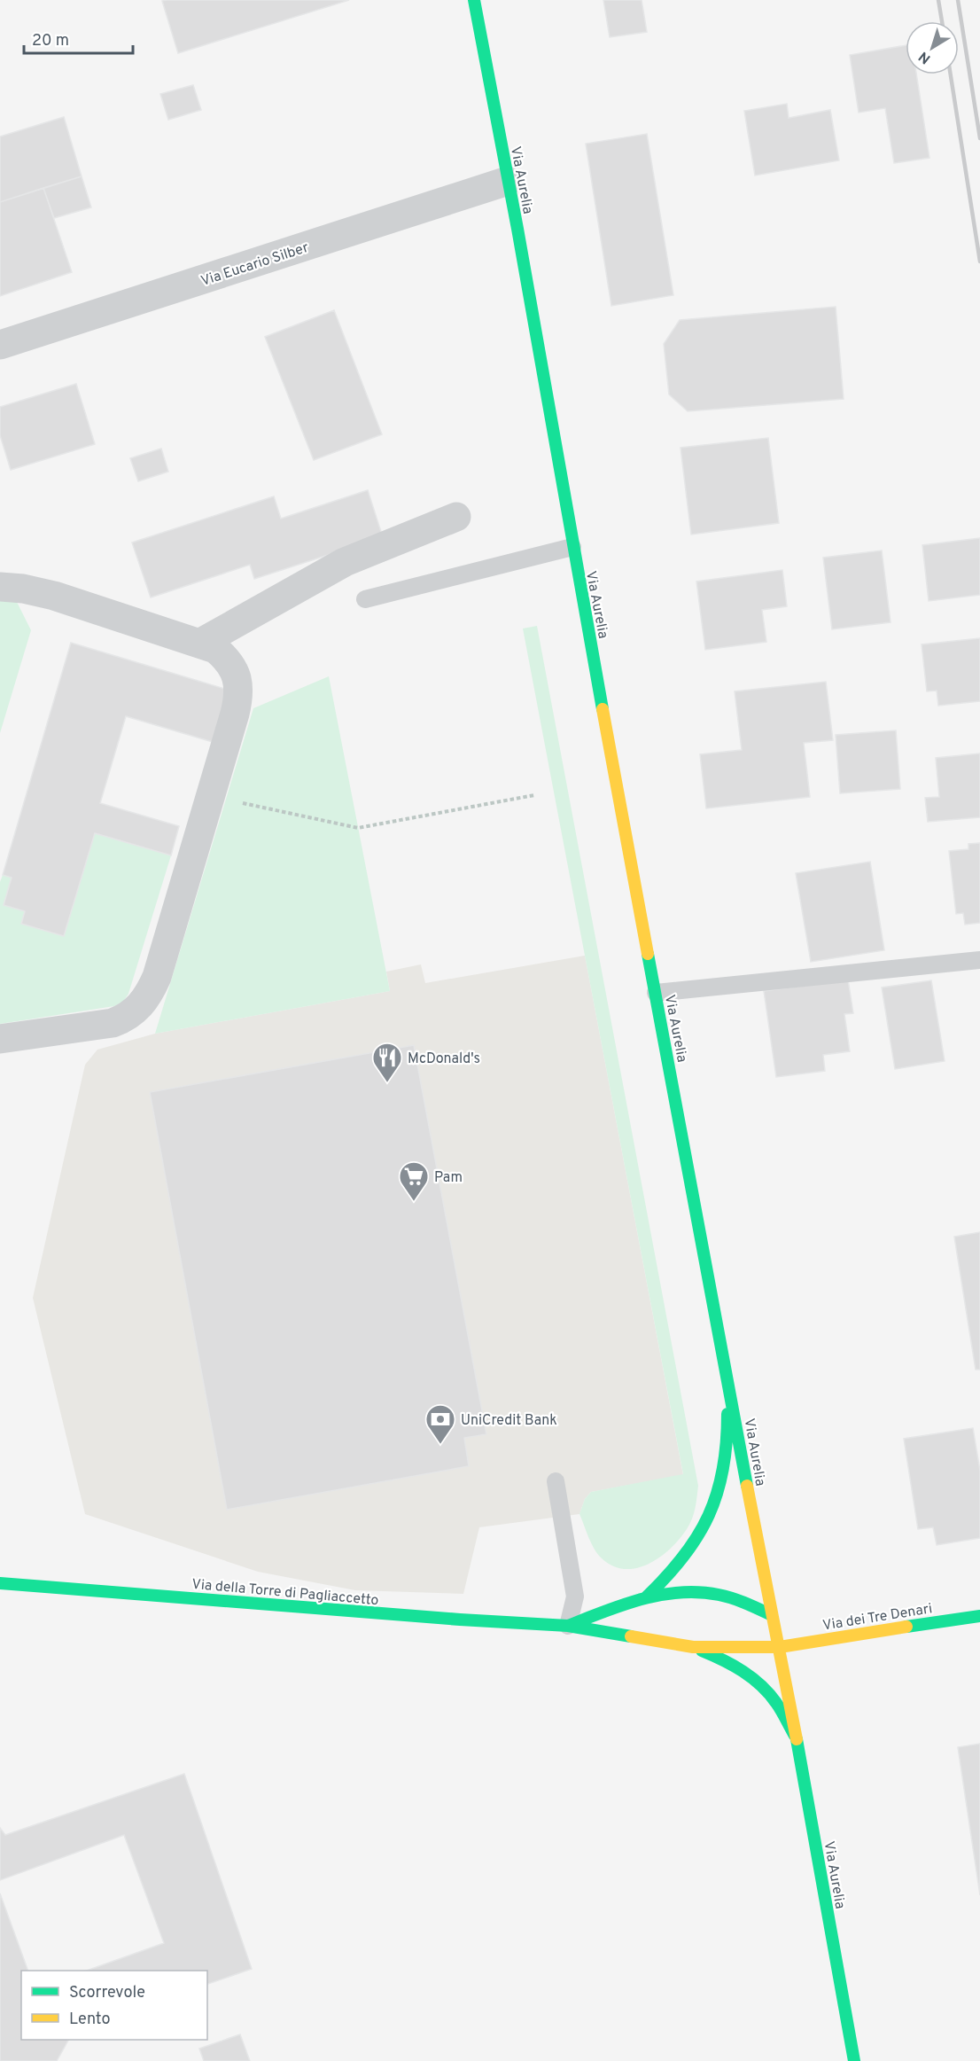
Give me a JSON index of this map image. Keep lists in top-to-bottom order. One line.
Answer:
{"streets":{"main road":["Via Aurelia","Via della Torre di Pagliaccetto","Via dei Tre Denari"],"street":["Via Eucario Silber"]},"crossings":[["Via Aurelia","Via Eucario Silber"],["Via Aurelia","Via della Torre di Pagliaccetto"],["Via Aurelia","Via dei Tre Denari"],["Via della Torre di Pagliaccetto","Via dei Tre Denari"]],"places":{"restaurant":["McDonald's"],"supermarket":["Pam"],"bank":["UniCredit Bank"]},"legend":["Scorrevole","Lento"],"scale_bar":"20 m","north":"bottom left"}
